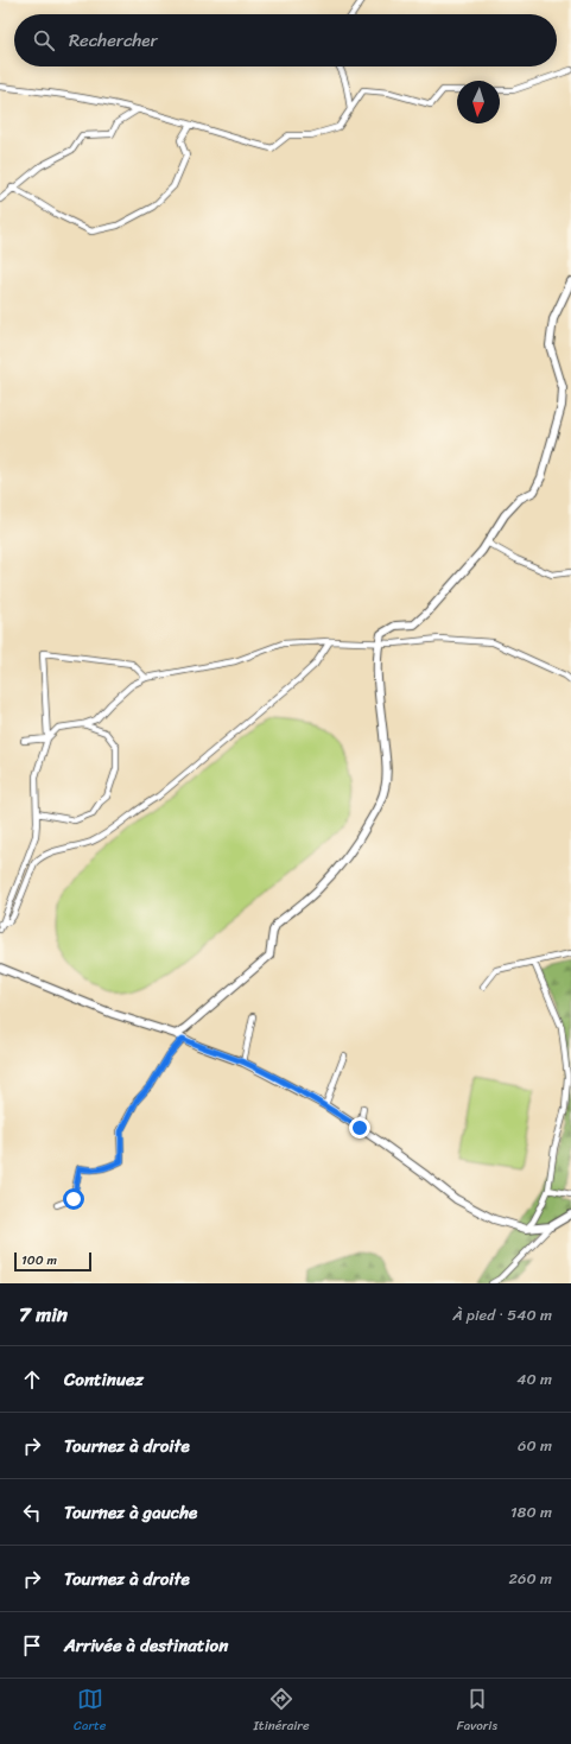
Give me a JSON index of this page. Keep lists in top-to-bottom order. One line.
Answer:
{"scale_bar":"100 m","north":"bottom","page":{"search":"Rechercher","scale":"100 m","heading":["7 min","À pied · 540 m"],"list":[["Continuez","40 m"],["Tournez à droite","60 m"],["Tournez à gauche","180 m"],["Tournez à droite","260 m"],"Arrivée à destination"],"nav":["Carte","Itinéraire","Favoris"]}}
